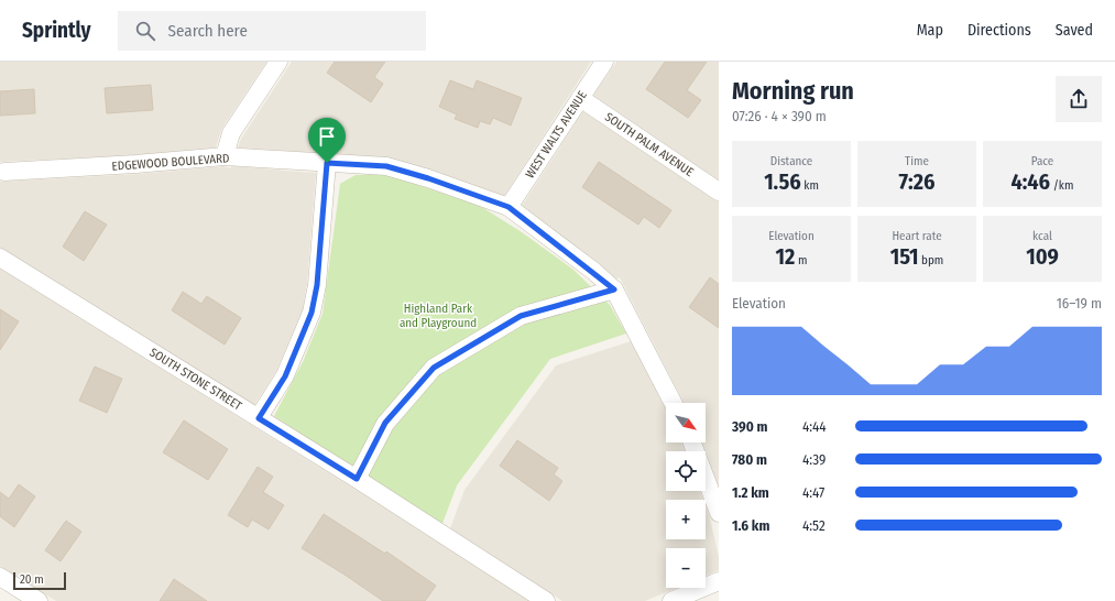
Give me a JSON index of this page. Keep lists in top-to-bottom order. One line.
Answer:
{"streets":{"street":["WEST WALTS AVENUE","SOUTH PALM AVENUE","EDGEWOOD BOULEVARD","SOUTH STONE STREET"]},"crossings":[["WEST WALTS AVENUE","SOUTH PALM AVENUE"],["WEST WALTS AVENUE","EDGEWOOD BOULEVARD"]],"parks":["Highland Park and Playground"],"scale_bar":"20 m","north":"bottom right","page":{"header":"Sprintly","search":"Search here","nav":["Map","Directions","Saved"],"heading":["Morning run","07:26 · 4 × 390 m"],"stats":[["Distance","1.56 km"],["Time","7:26"],["Pace","4:46 /km"],["Elevation","12 m"],["Heart rate","151 bpm"],["kcal","109"]],"chart":["Elevation","16–19 m"],"map_buttons":["+","−"],"list":[{"name":"390 m","note":"4:44"},{"name":"780 m","note":"4:39"},{"name":"1.2 km","note":"4:47"},{"name":"1.6 km","note":"4:52"}],"scale":"20 m"}}
